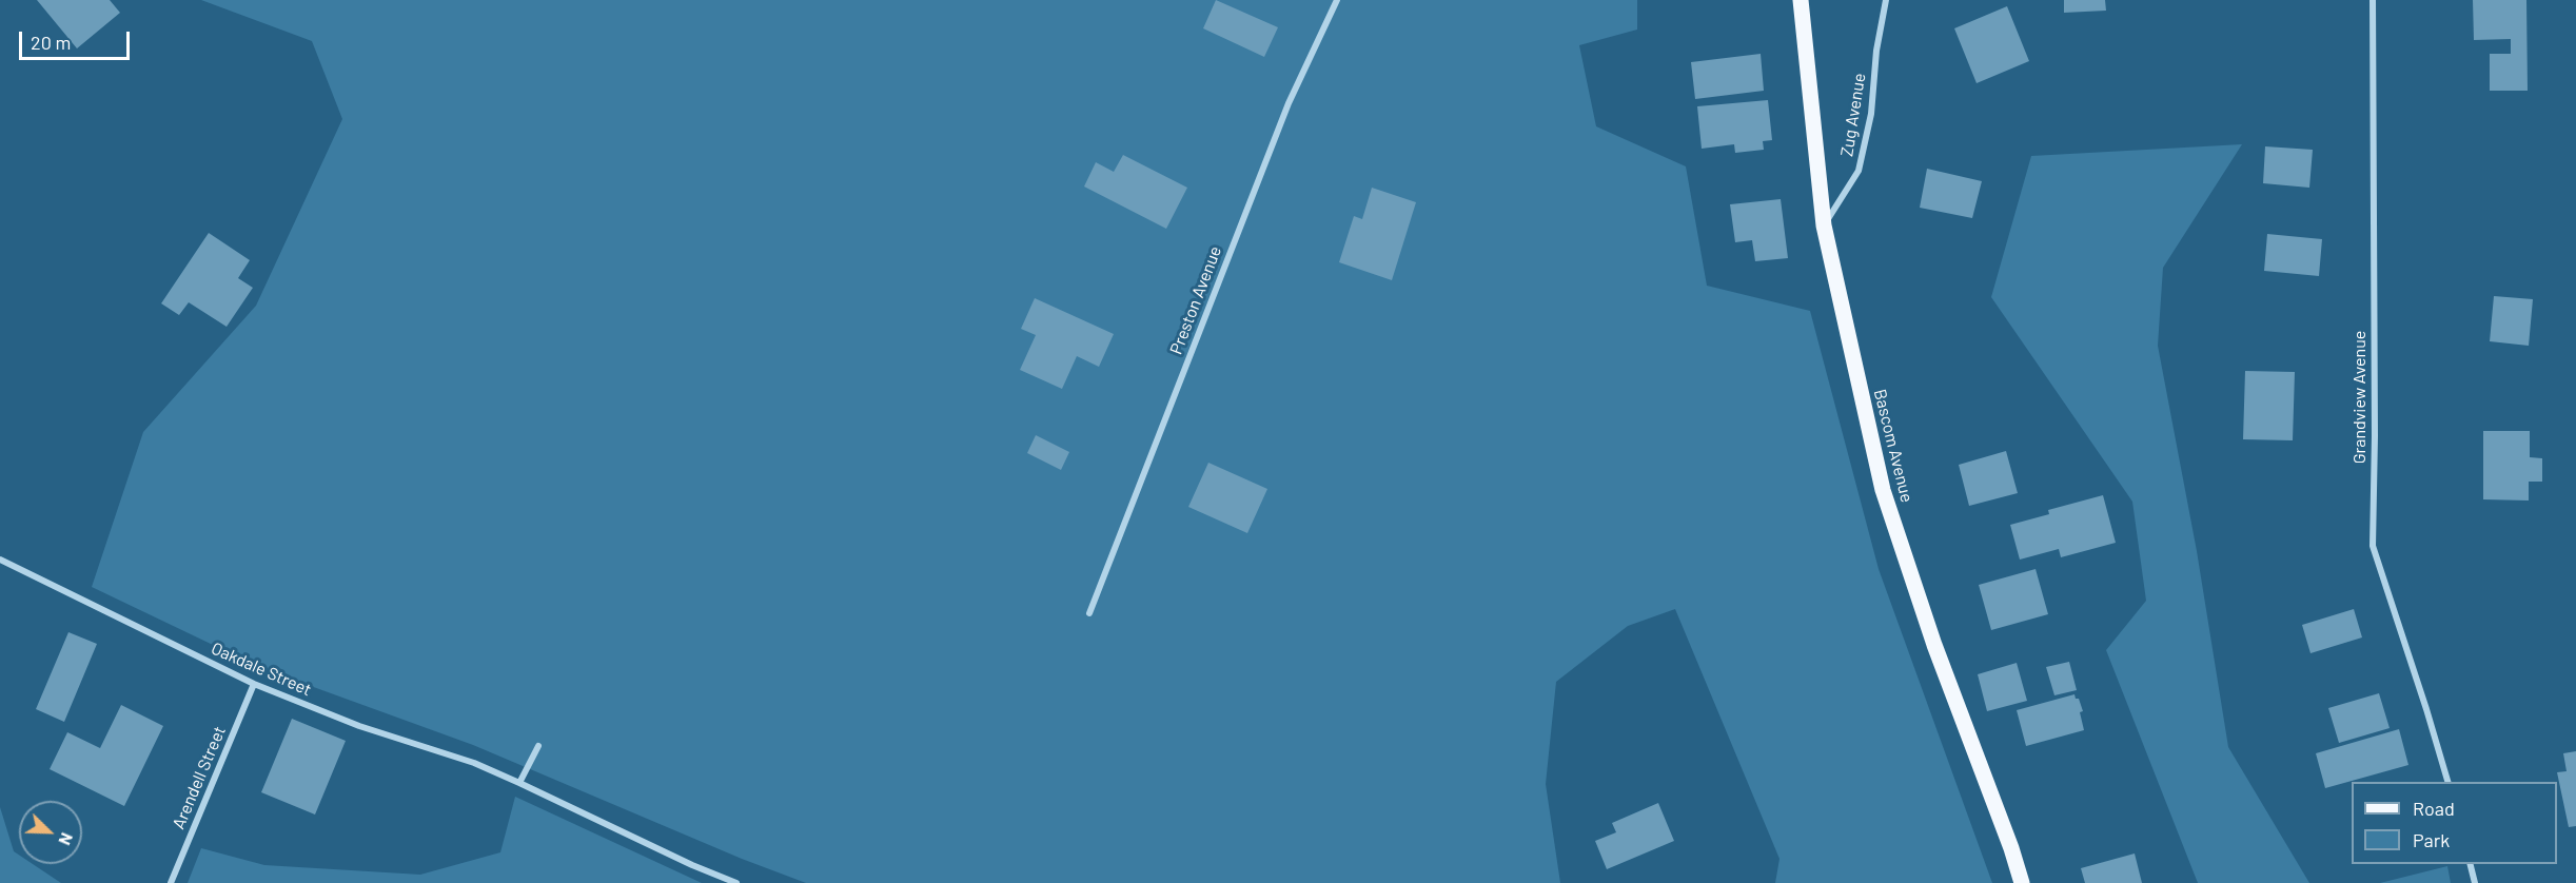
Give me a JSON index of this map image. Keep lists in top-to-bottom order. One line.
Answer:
{"streets":{"main road":["Bascom Avenue"],"street":["Zug Avenue","Preston Avenue","Grandview Avenue","Oakdale Street","Arendell Street"]},"crossings":[["Zug Avenue","Bascom Avenue"],["Oakdale Street","Arendell Street"]],"legend":["Road","Park"],"scale_bar":"20 m","north":"bottom right"}
